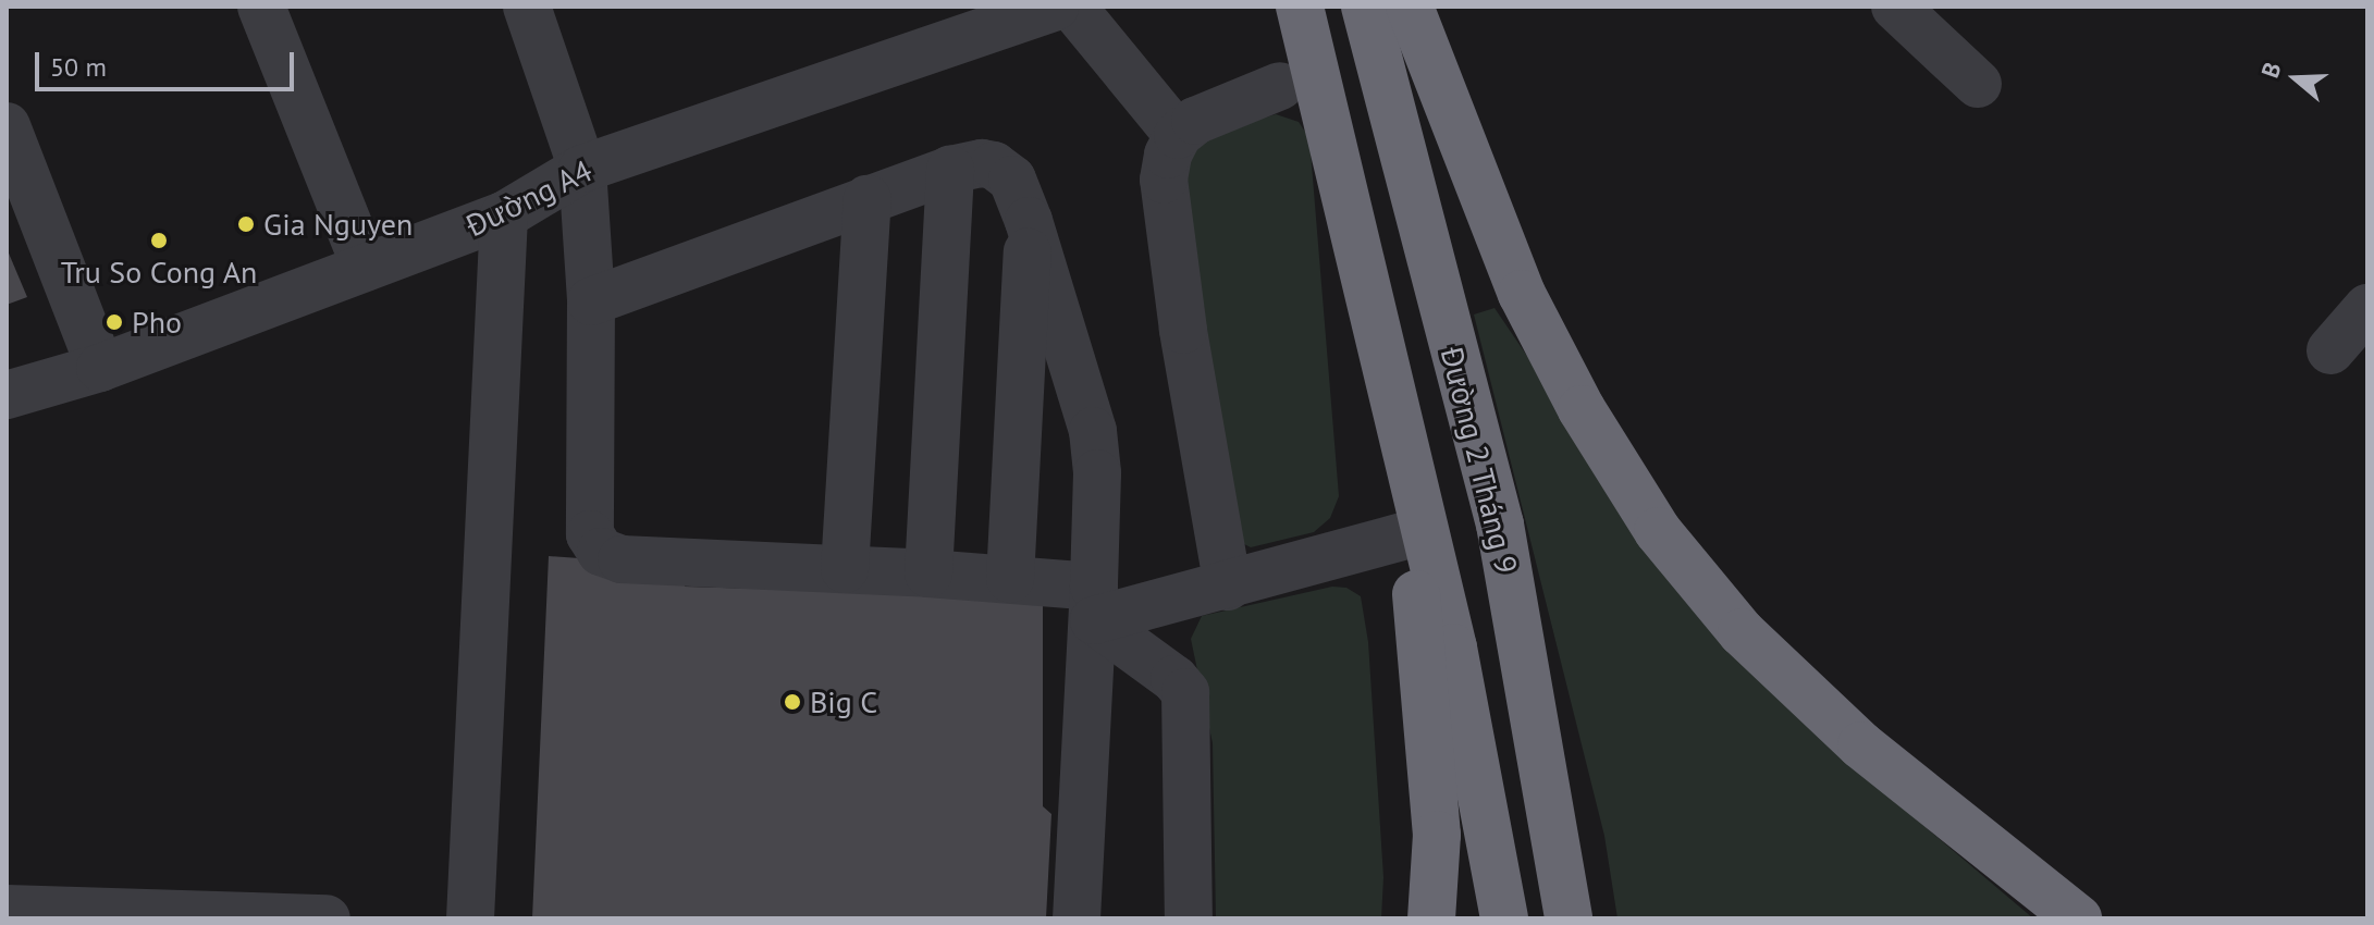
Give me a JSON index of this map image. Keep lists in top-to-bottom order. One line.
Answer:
{"streets":{"highway":["Đường 2 Tháng 9"],"street":["Đường A4"]},"places":["Gia Nguyen","Tru So Cong An","Pho","Big C"],"scale_bar":"50 m","north":"left"}
